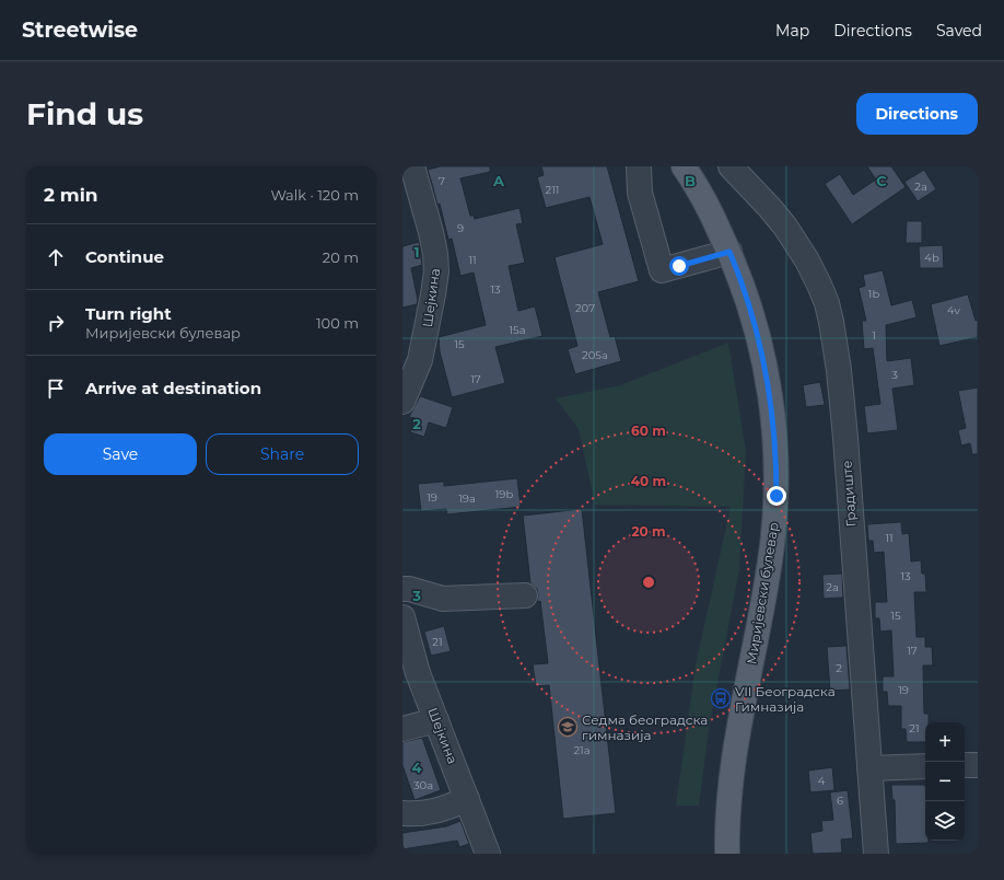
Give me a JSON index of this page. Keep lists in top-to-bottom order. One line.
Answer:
{"streets":{"main road":["Миријевски булевар"],"street":["Шејкина","Градиште"]},"places":{"bus stop":["VII Београдска Гимназија"],"school or university":["Седма београдска гимназија"]},"house_numbers":["7","2a","211","9","4b","11","13","1b","207","4v","15a","1","15","205a","3","17","19b","19","19a","11","13","2a","15","21","17","2","19","21","21a","4","30a","6"],"page":{"header":"Streetwise","nav":["Map","Directions","Saved"],"buttons":["Directions",["Save","Share"]],"title":"Find us","heading":["2 min","Walk · 120 m"],"list":[["Continue","20 m"],["Turn right","Миријевски булевар","100 m"],"Arrive at destination"],"map_buttons":["+","−"]},"grid":{"columns":["A","B","C"],"rows":["1","2","3","4"]},"rings":["60 m","40 m","20 m"]}
